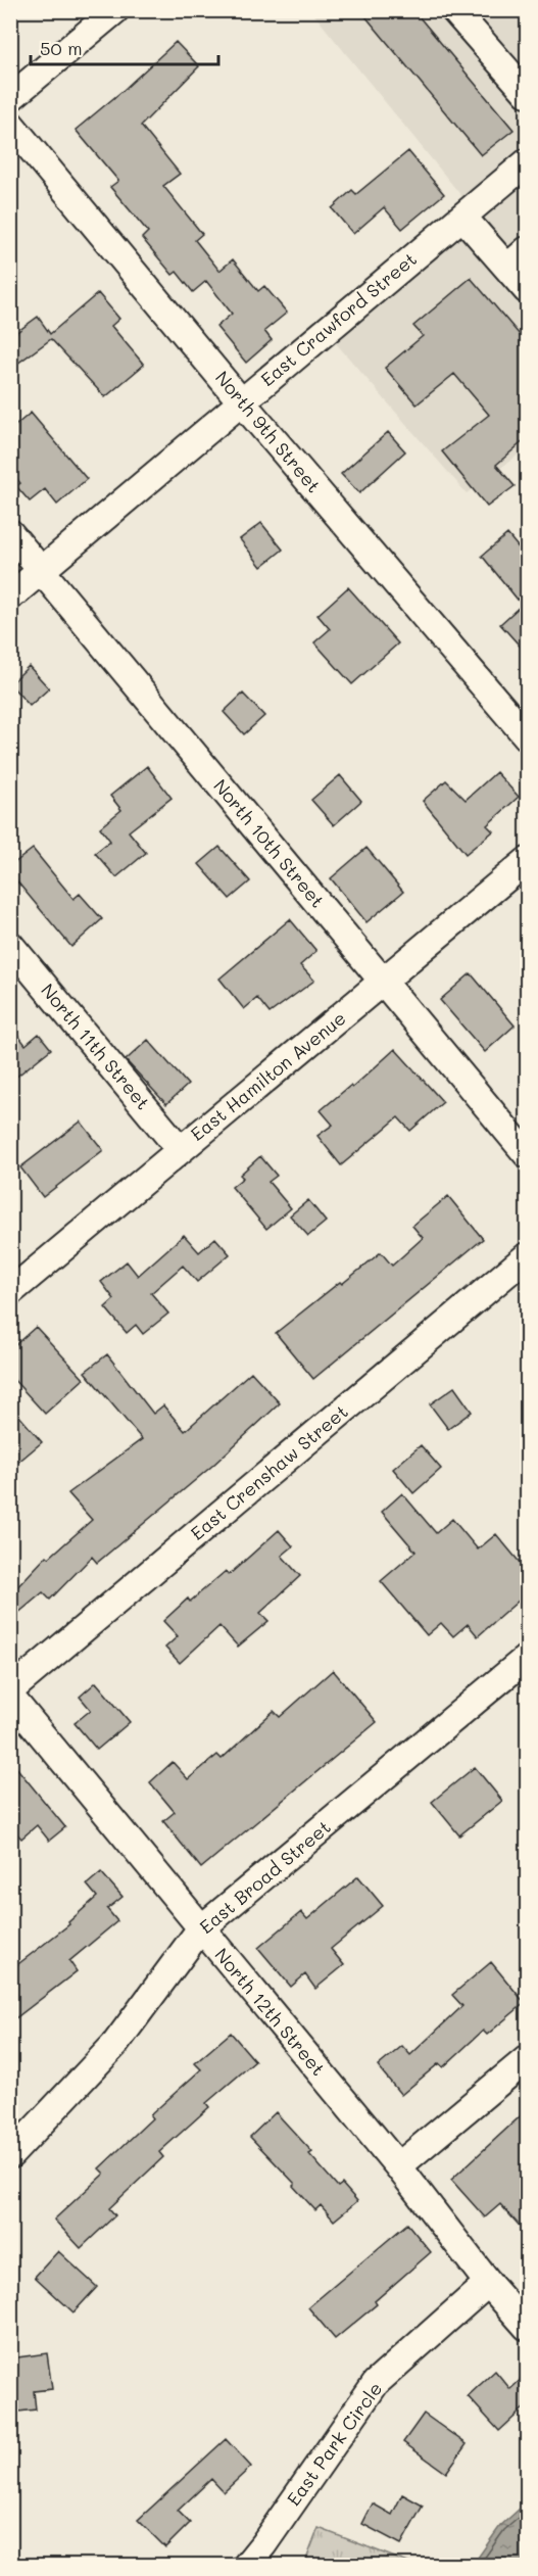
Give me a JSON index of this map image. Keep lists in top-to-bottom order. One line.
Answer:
{"streets":{"street":["East Crawford Street","North 9th Street","North 10th Street","North 11th Street","East Hamilton Avenue","East Crenshaw Street","East Broad Street","North 12th Street","East Park Circle"]},"crossings":[["East Crawford Street","North 9th Street"],["East Crawford Street","North 10th Street"],["North 10th Street","East Hamilton Avenue"],["North 11th Street","East Hamilton Avenue"],["East Broad Street","North 12th Street"],["North 12th Street","East Park Circle"]],"scale_bar":"50 m"}
